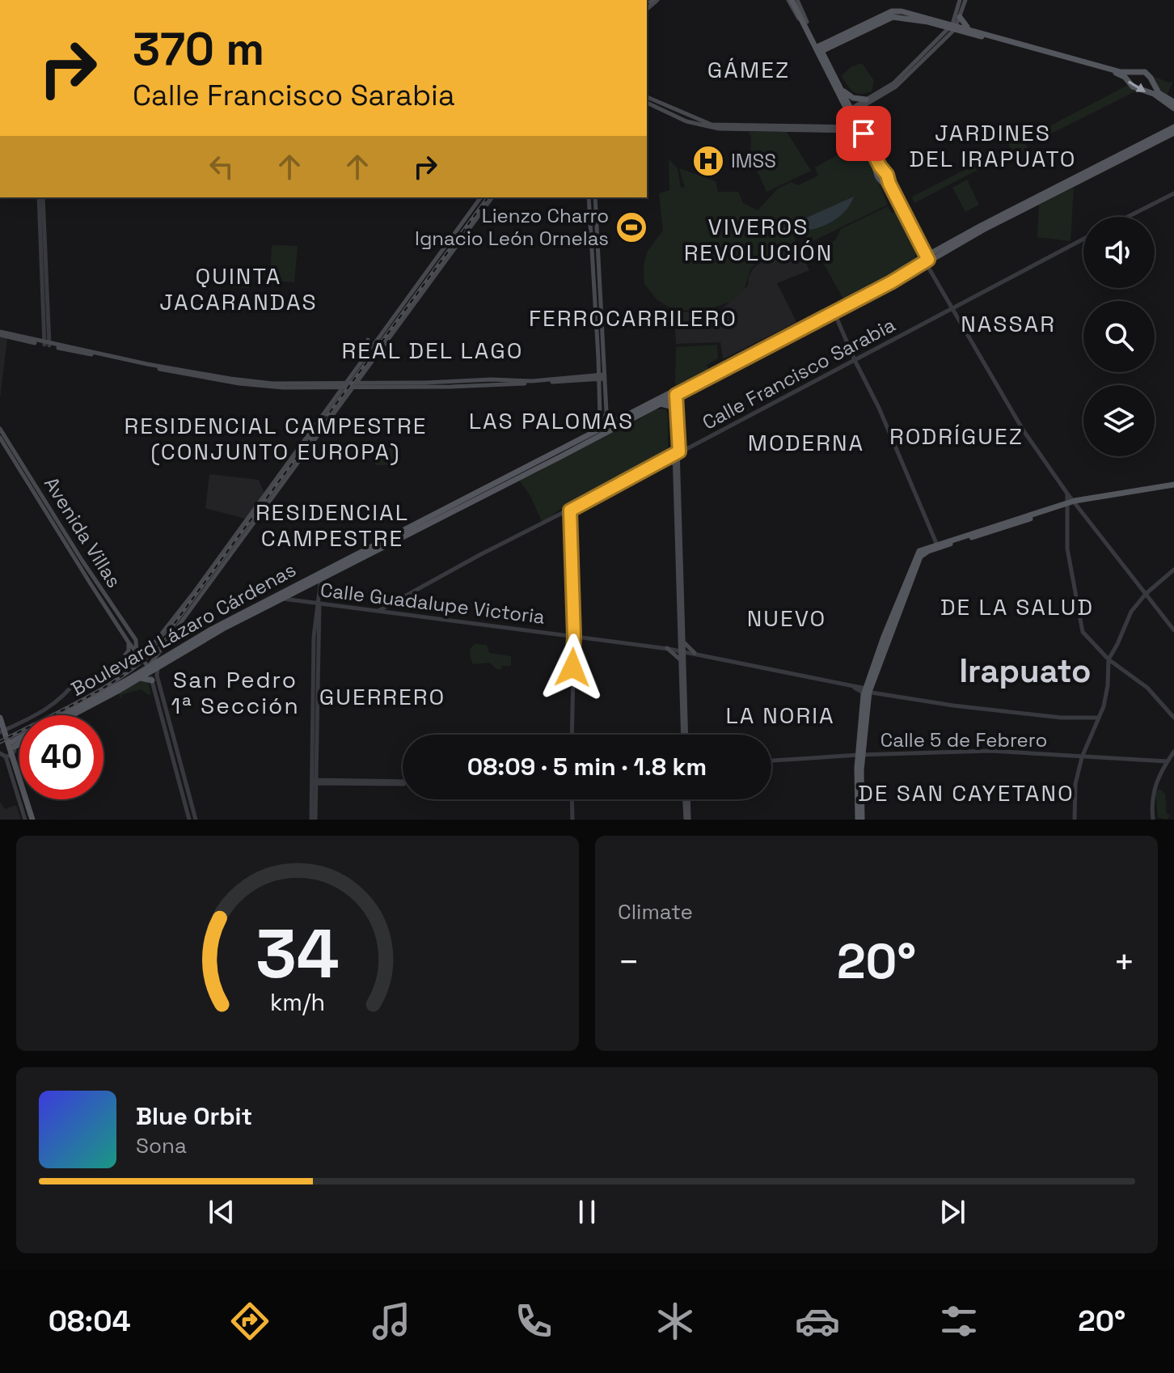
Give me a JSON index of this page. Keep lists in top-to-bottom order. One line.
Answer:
{"streets":{"main road":["Avenida Villas","Boulevard Lázaro Cárdenas"],"street":["Calle Francisco Sarabia","Calle Guadalupe Victoria","Calle 5 de Febrero"]},"crossings":[["Calle Francisco Sarabia","Calle Guadalupe Victoria"],["Avenida Villas","Boulevard Lázaro Cárdenas"],["Calle Guadalupe Victoria","Boulevard Lázaro Cárdenas"]],"districts":["GÁMEZ","JARDINES DEL IRAPUATO","VIVEROS REVOLUCIÓN","QUINTA JACARANDAS","FERROCARRILERO","NASSAR","REAL DEL LAGO","LAS PALOMAS","RESIDENCIAL CAMPESTRE (CONJUNTO EUROPA)","RODRÍGUEZ","MODERNA","RESIDENCIAL CAMPESTRE","DE LA SALUD","NUEVO","Irapuato","San Pedro 1ª Sección","GUERRERO","LA NORIA","DE SAN CAYETANO"],"places":{"hospital":["IMSS"],"sports":["Lienzo Charro Ignacio León Ornelas"]},"page":{"turn":["370 m","Calle Francisco Sarabia"],"limit":"40","trip":"08:09 · 5 min · 1.8 km","tile":"Climate","heat":["−","20°","+"],"song":["Blue Orbit","Sona"],"tabs":["08:04","20°"],"gauge":["34","km/h"]}}
